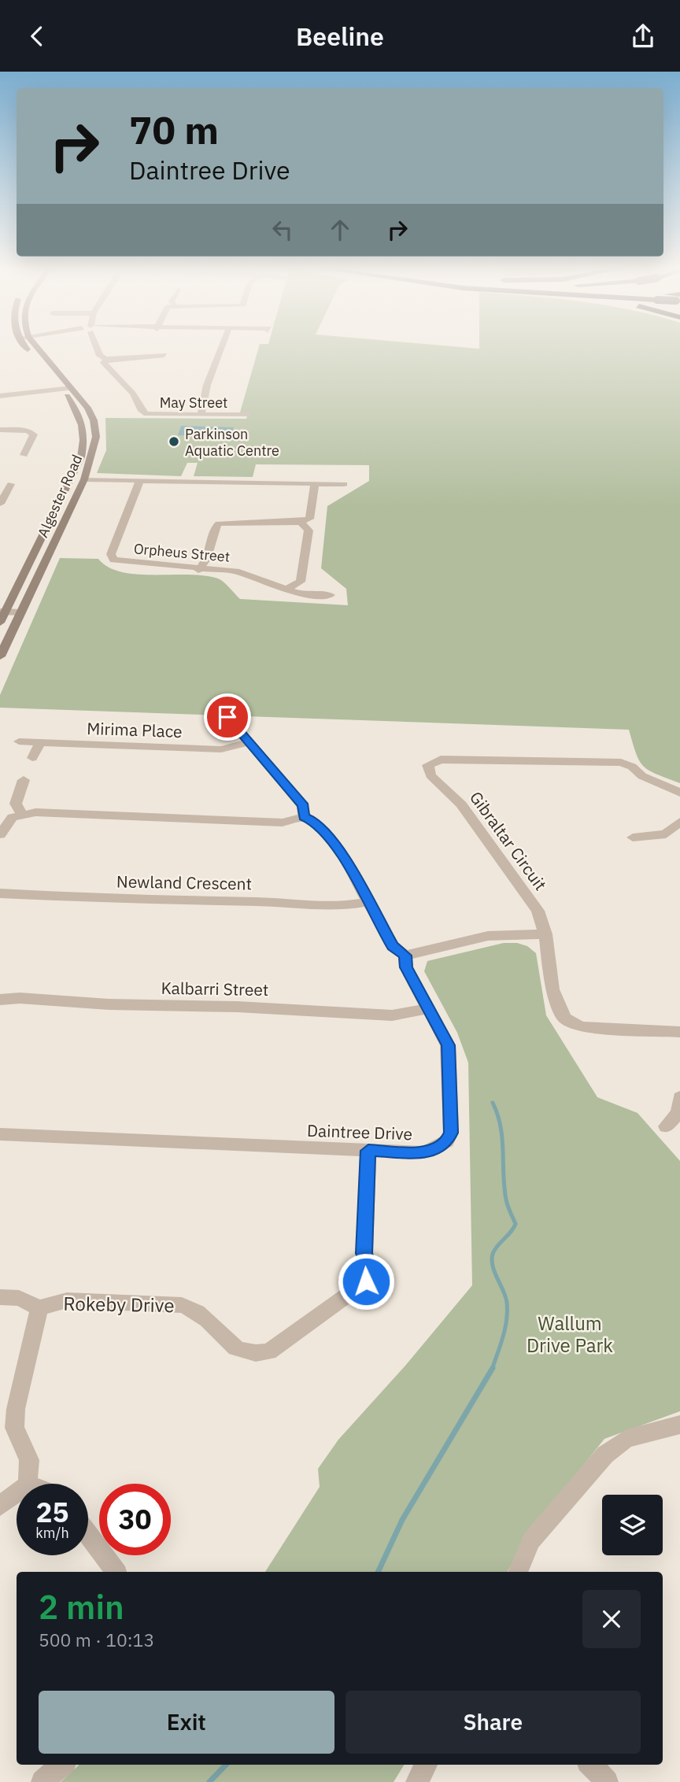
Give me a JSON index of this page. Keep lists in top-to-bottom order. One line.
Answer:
{"streets":{"main road":["Algester Road"],"street":["May Street","Orpheus Street","Mirima Place","Gibraltar Circuit","Newland Crescent","Kalbarri Street","Daintree Drive","Rokeby Drive"]},"crossings":[["Newland Crescent","Daintree Drive"],["Kalbarri Street","Daintree Drive"],["Daintree Drive","Rokeby Drive"]],"parks":["Wallum Drive Park"],"places":["Parkinson Aquatic Centre"],"page":{"header":"Beeline","turn":["70 m","Daintree Drive"],"speed":"25 km/h","limit":"30","heading":["2 min","500 m · 10:13"],"buttons":["Exit","Share"]}}
